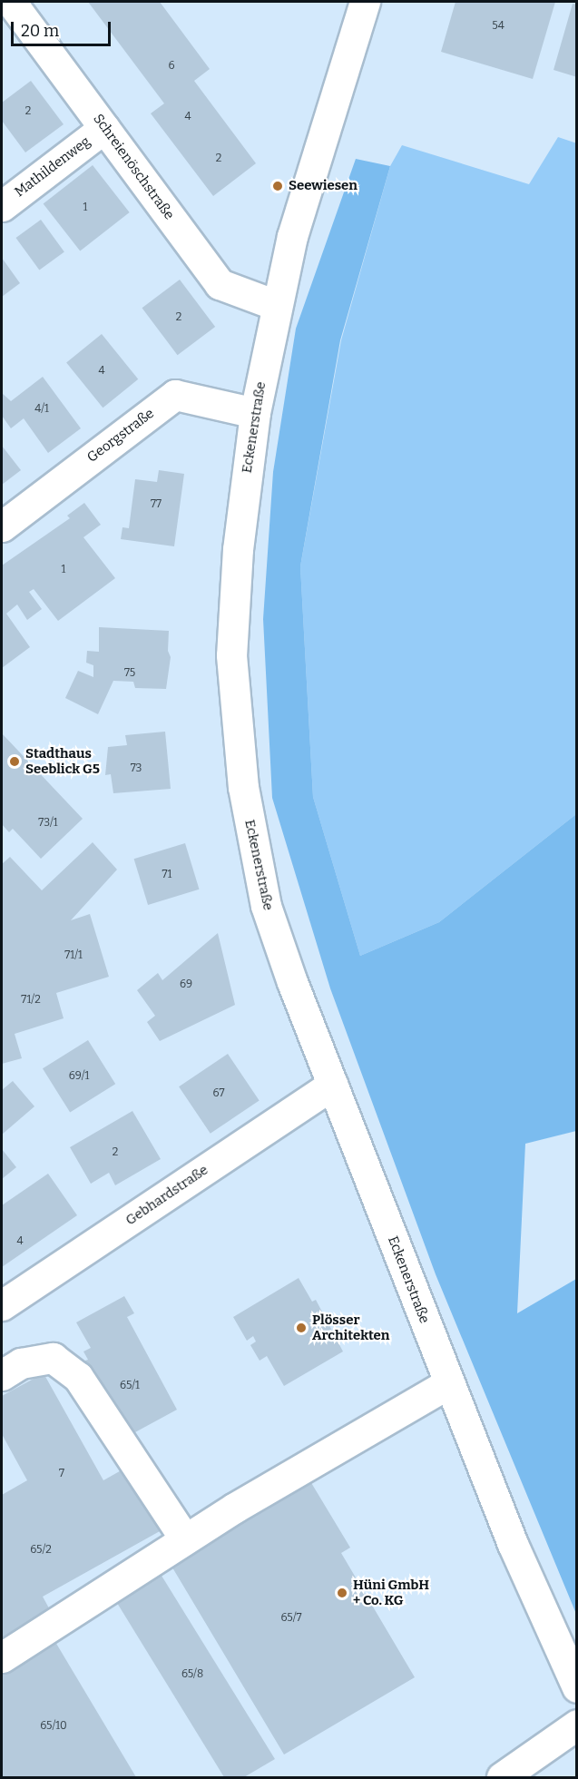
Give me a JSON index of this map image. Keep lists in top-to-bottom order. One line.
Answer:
{"streets":{"main road":["Mathildenweg","Schreienöschstraße","Eckenerstraße","Georgstraße","Gebhardstraße"]},"crossings":[["Mathildenweg","Schreienöschstraße"],["Schreienöschstraße","Eckenerstraße"],["Eckenerstraße","Georgstraße"],["Eckenerstraße","Gebhardstraße"]],"places":["Seewiesen","Stadthaus Seeblick G5","Plösser Architekten","Hüni GmbH + Co. KG"],"house_numbers":["54","6","2","4","2","1","2","4","4/1","77","1","75","73","73/1","71","71/1","69","71/2","69/1","67","2","4","65/1","7","65/2","65/7","65/8","65/10"],"scale_bar":"20 m"}
